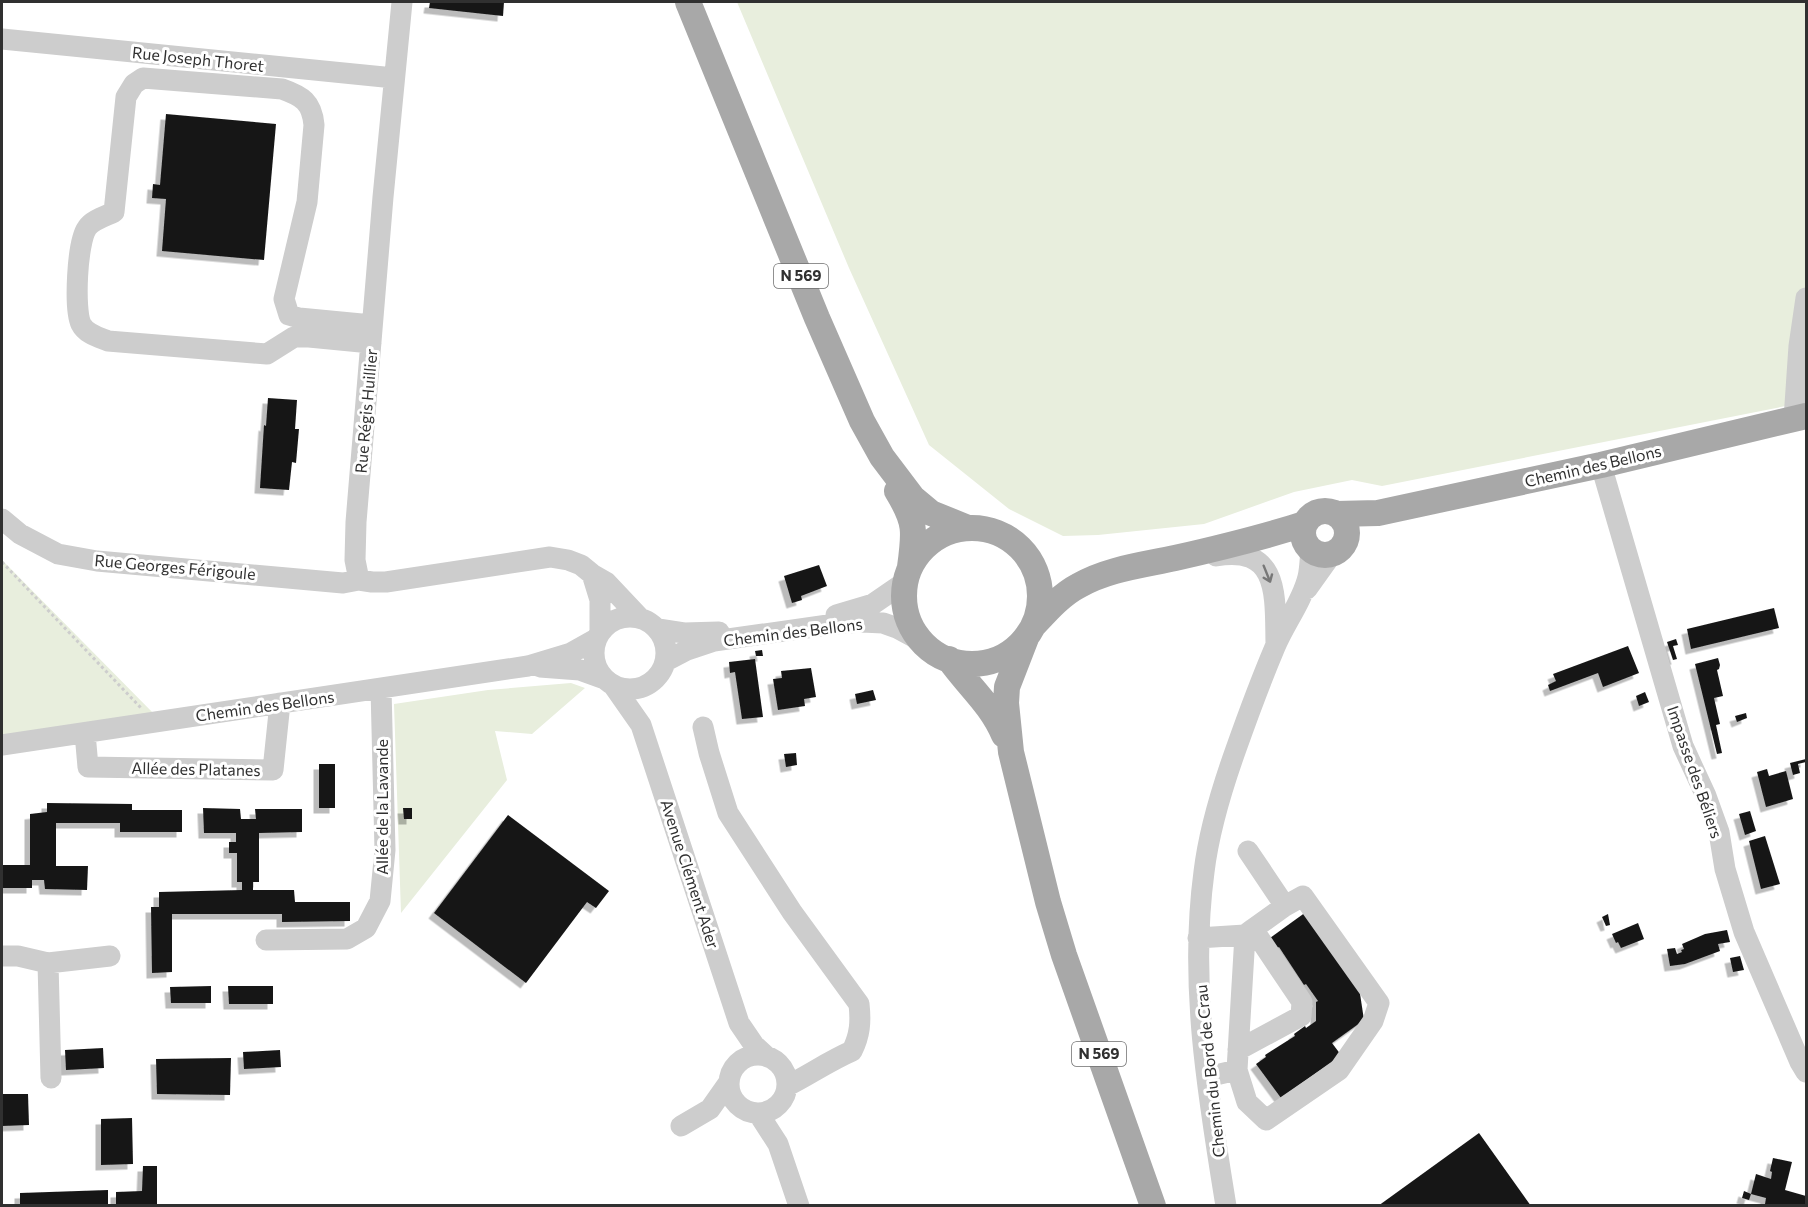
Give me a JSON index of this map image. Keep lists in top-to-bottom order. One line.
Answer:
{"streets":{"main road":["N 569","Chemin des Bellons"],"street":["Rue Joseph Thoret","Rue Régis Huillier","Rue Georges Férigoule","Allée des Platanes","Impasse des Béliers","Allée de la Lavande","Avenue Clément Ader","Chemin du Bord de Crau"]},"crossings":[["Rue Joseph Thoret","Rue Régis Huillier"],["N 569","Chemin des Bellons"],["Rue Régis Huillier","Rue Georges Férigoule"],["Chemin des Bellons","Allée des Platanes"],["Chemin des Bellons","Impasse des Béliers"],["Chemin des Bellons","Allée de la Lavande"],["Chemin des Bellons","Avenue Clément Ader"],["Chemin des Bellons","Chemin du Bord de Crau"]]}
